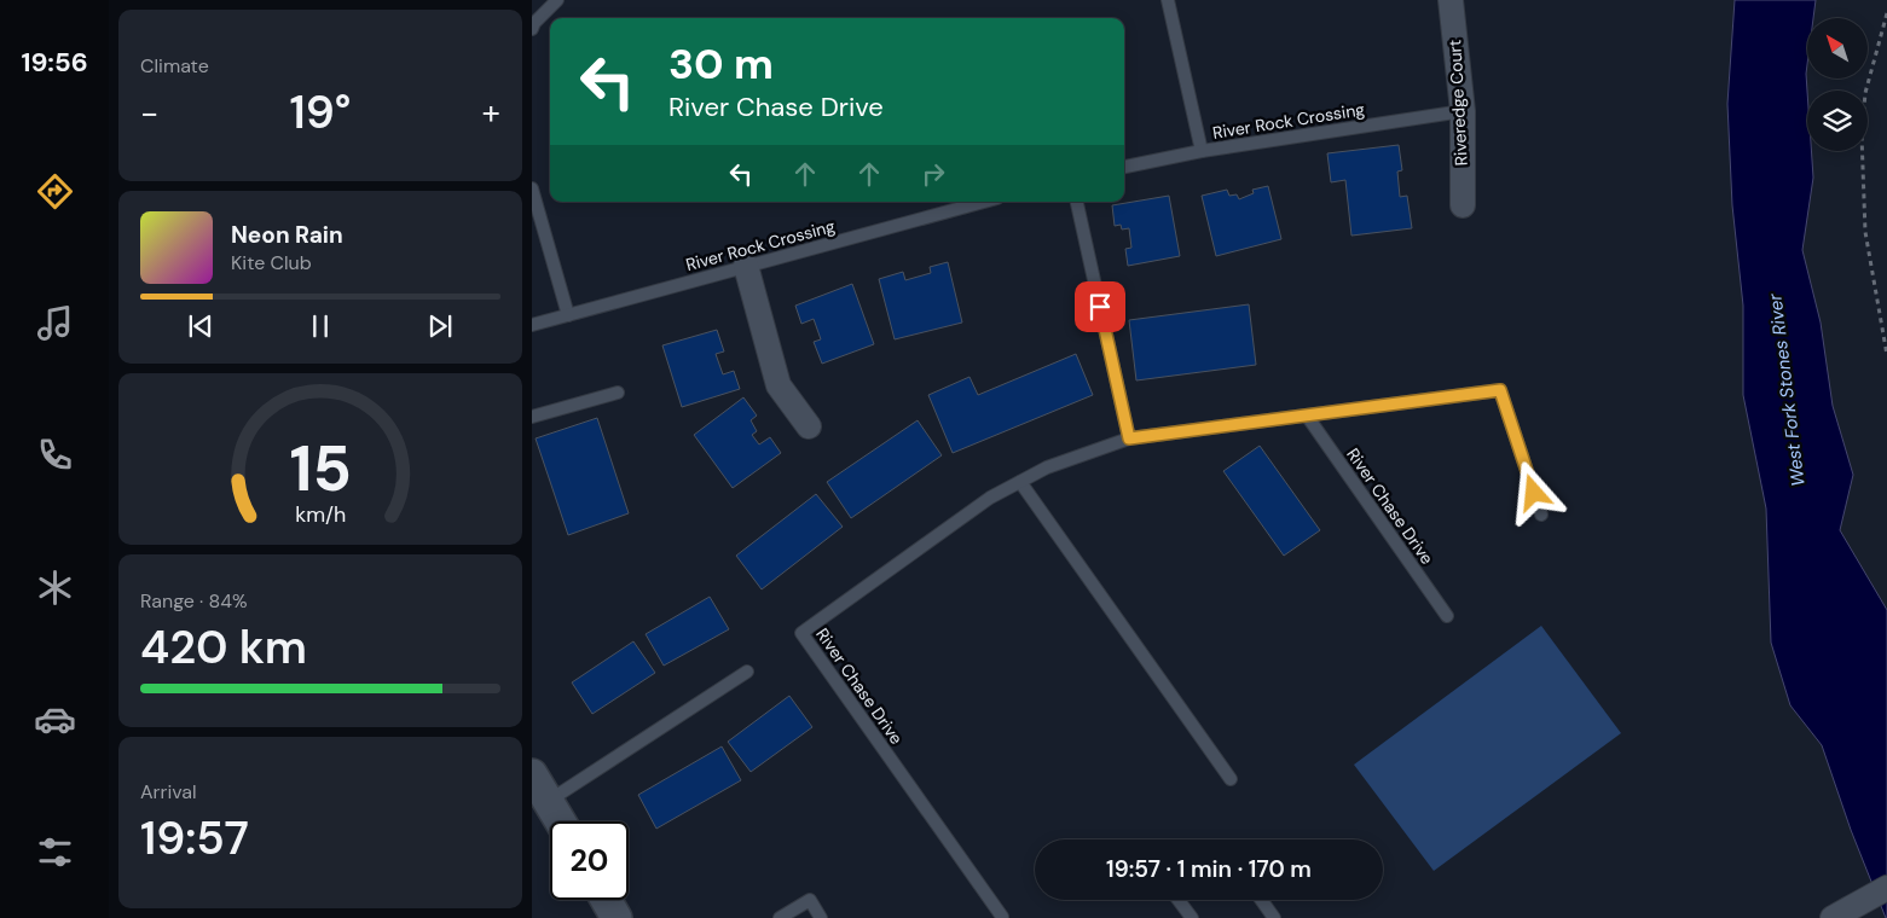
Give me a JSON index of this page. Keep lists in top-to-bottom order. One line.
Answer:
{"streets":{"street":["Riveredge Court"],"lane":["River Rock Crossing","River Chase Drive"]},"crossings":[["Riveredge Court","River Rock Crossing"]],"water":["West Fork Stones River"],"north":"top left","page":{"tabs":"19:56","tile":["Climate",["Range · 84%","420 km"],["Arrival","19:57"]],"turn":["30 m","River Chase Drive"],"heat":["−","19°","+"],"song":["Neon Rain","Kite Club"],"limit":"20","trip":"19:57 · 1 min · 170 m","gauge":["15","km/h"]}}
